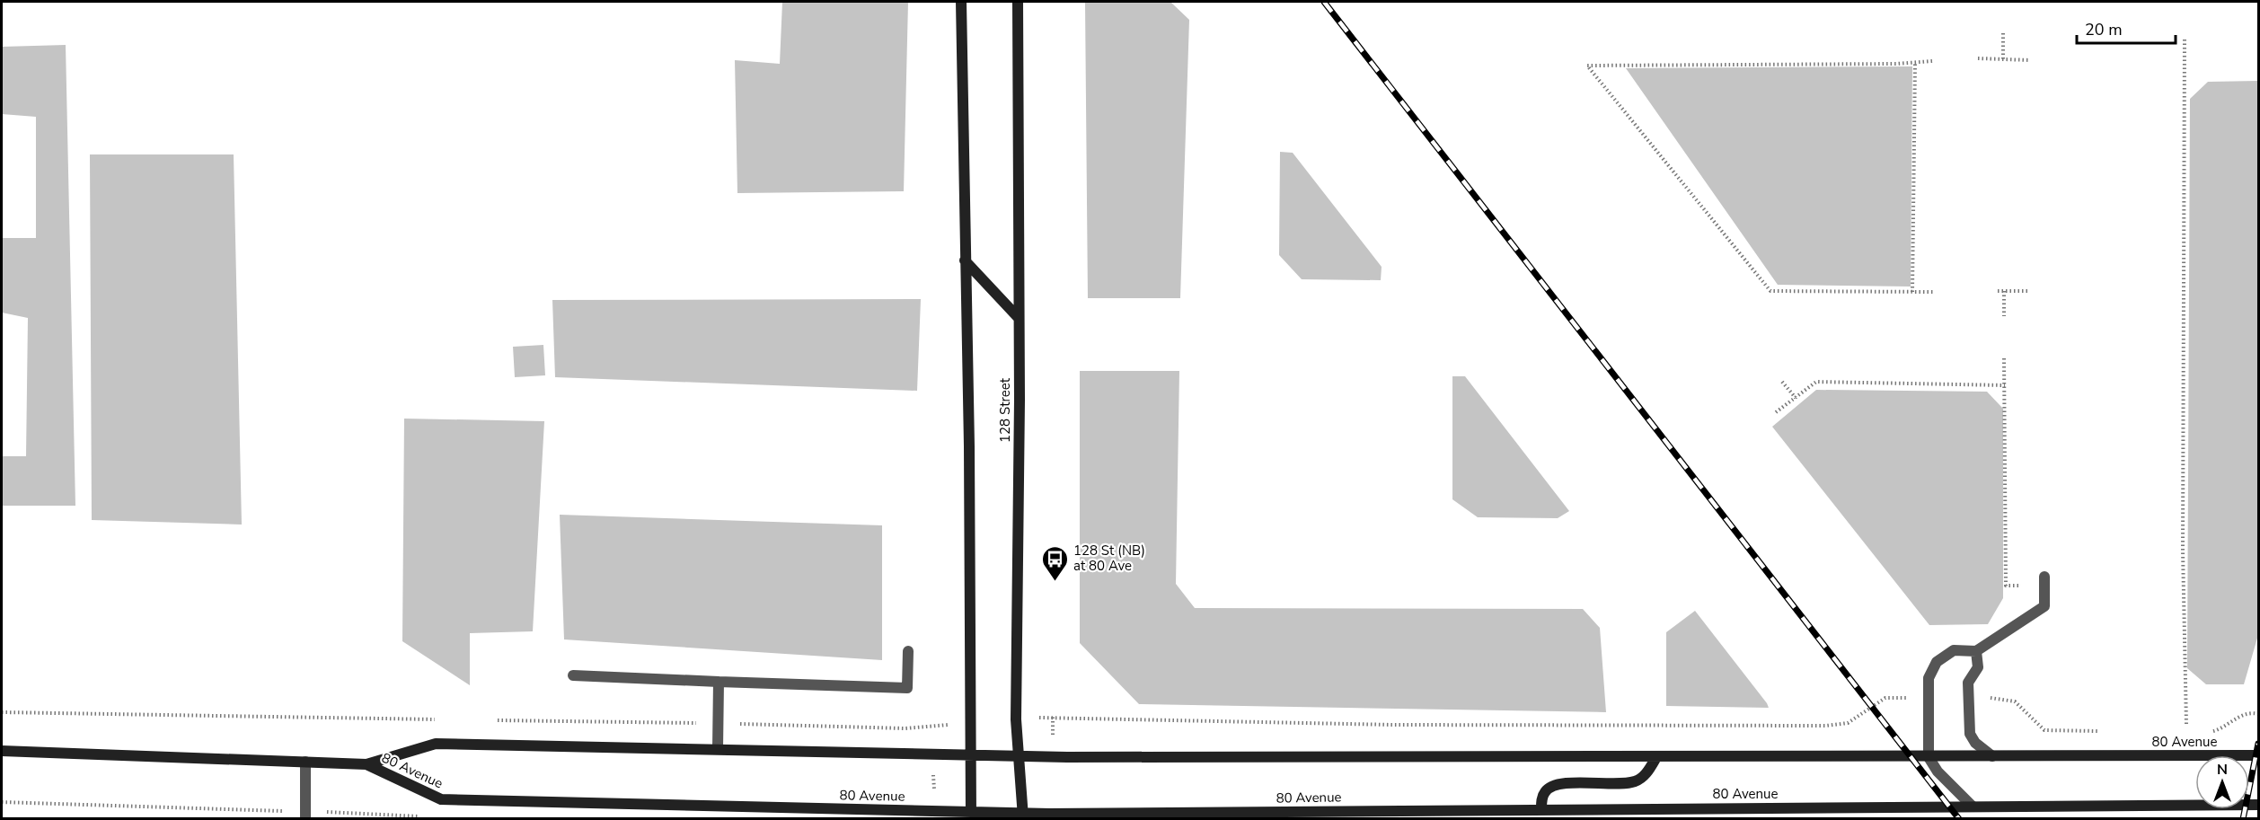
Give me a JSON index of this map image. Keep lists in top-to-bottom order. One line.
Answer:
{"streets":{"main road":["128 Street","80 Avenue"]},"crossings":[["128 Street","80 Avenue"]],"places":{"bus stop":["128 St (NB) at 80 Ave"]},"scale_bar":"20 m","north":"top"}
